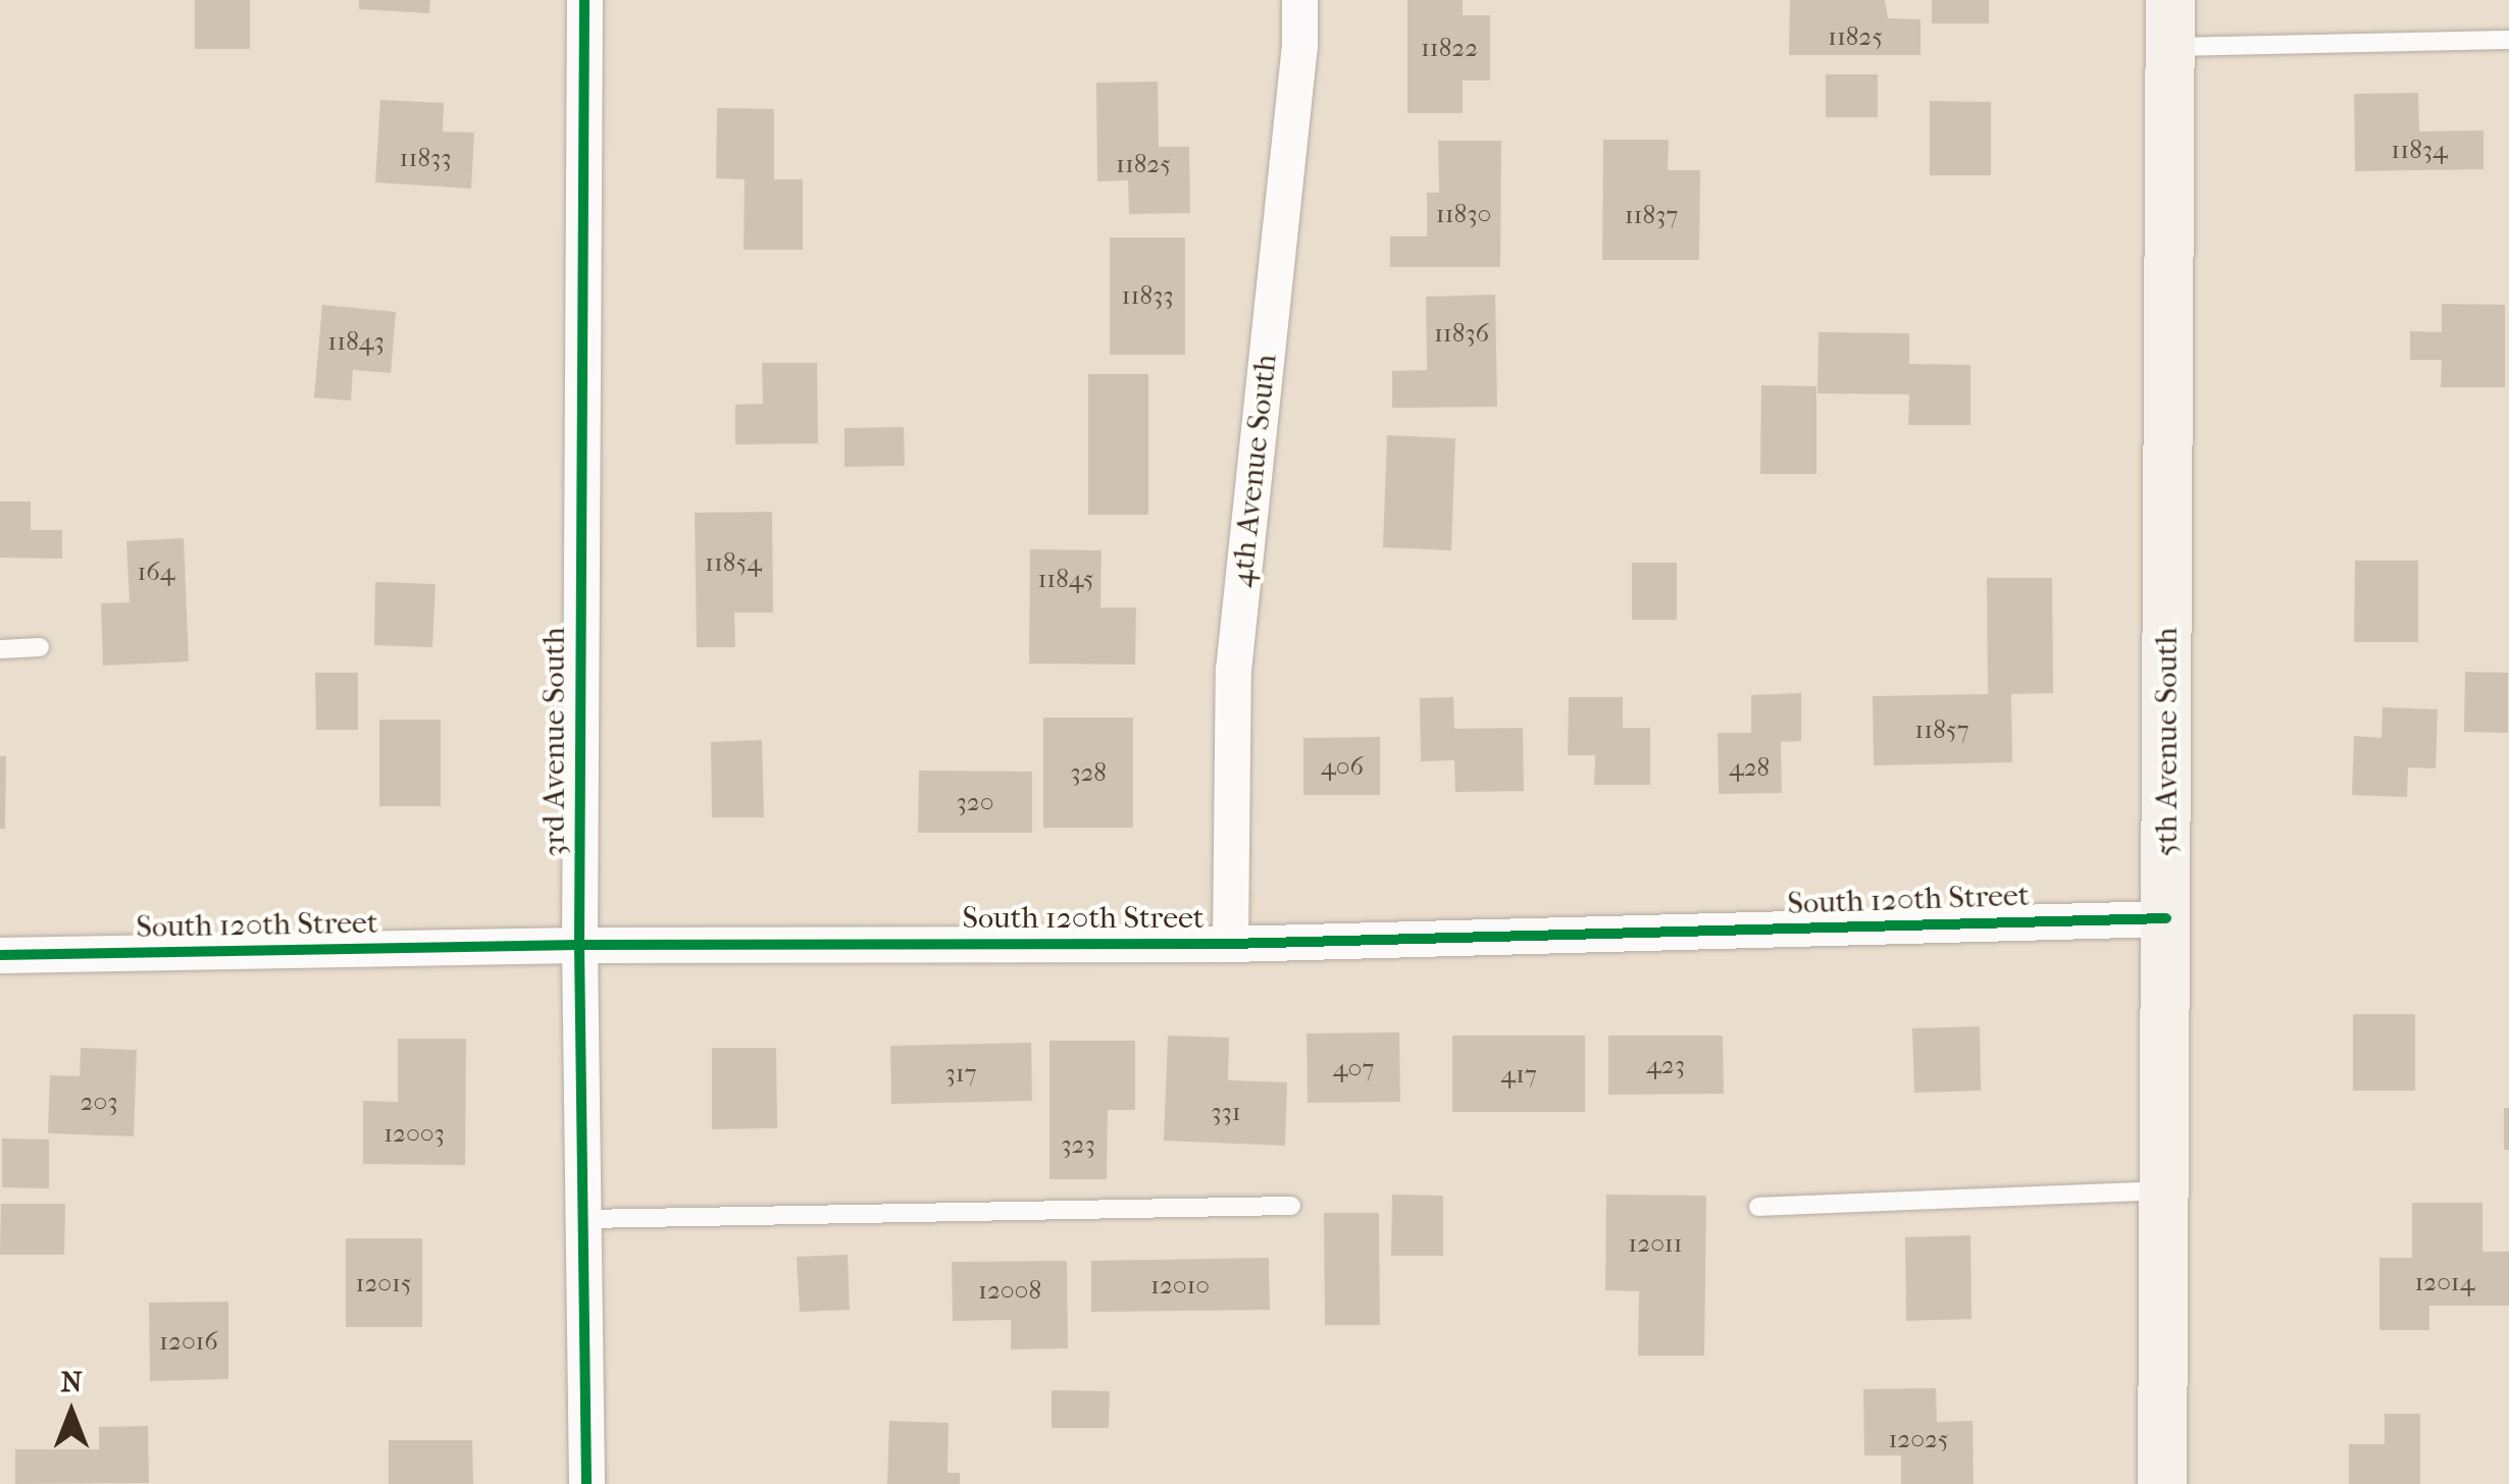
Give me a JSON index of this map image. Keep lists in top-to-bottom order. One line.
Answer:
{"streets":{"street":["4th Avenue South","3rd Avenue South","5th Avenue South","South 120th Street"]},"crossings":[["4th Avenue South","South 120th Street"],["3rd Avenue South","South 120th Street"],["5th Avenue South","South 120th Street"]],"house_numbers":["11825","11822","11834","11833","11825","11830","11837","11833","11836","11843","11854","164","11845","11857","406","428","328","320","423","407","317","417","203","331","12003","323","12011","12014","12015","12010","12008","12016","12025"],"north":"top"}
